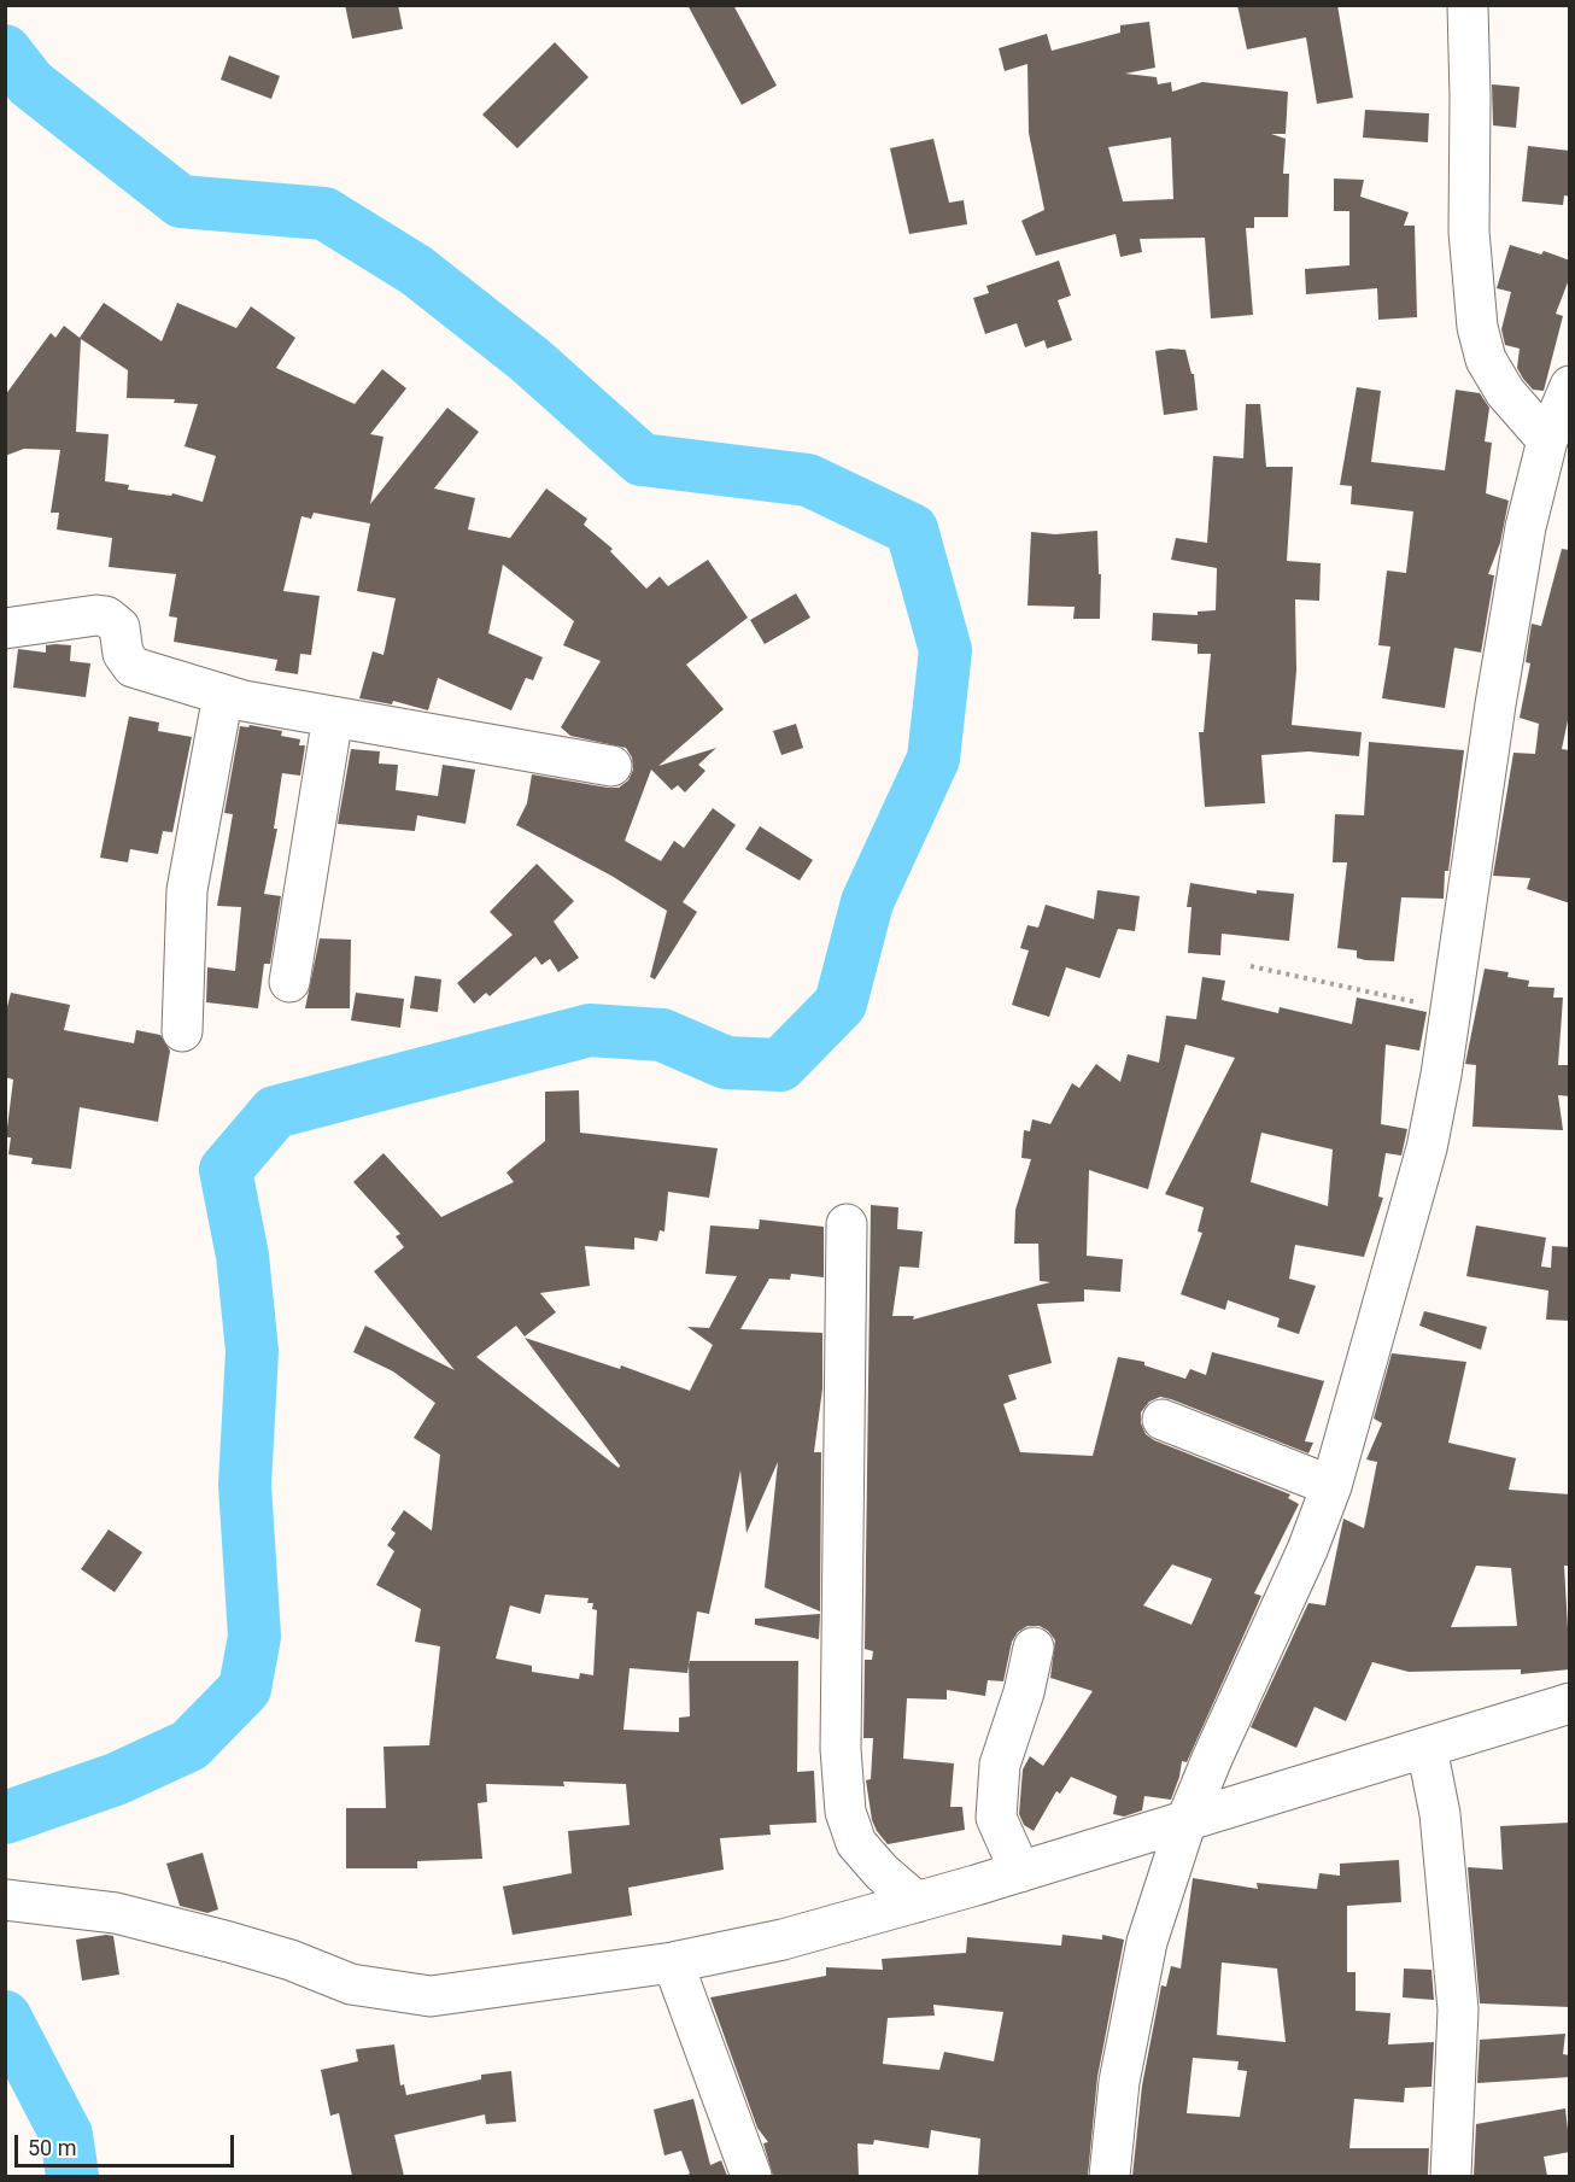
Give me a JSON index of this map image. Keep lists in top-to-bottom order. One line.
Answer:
{"scale_bar":"50 m"}
